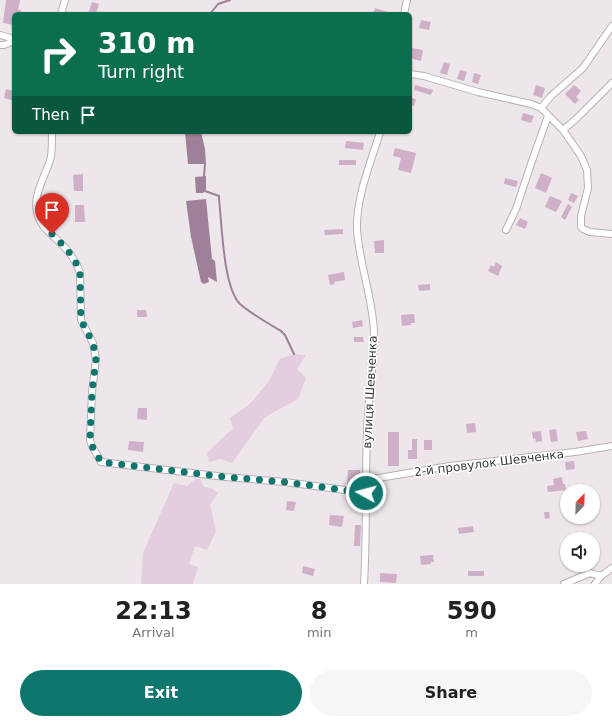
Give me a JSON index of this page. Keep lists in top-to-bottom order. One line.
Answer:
{"streets":{"street":["вулиця Шевченка","2-й провулок Шевченка"]},"crossings":[["вулиця Шевченка","2-й провулок Шевченка"]],"north":"top right","page":{"turn":["310 m","Turn right"],"then":"Then","eta":["22:13","Arrival","8","min","590","m"],"buttons":["Exit","Share"]}}
